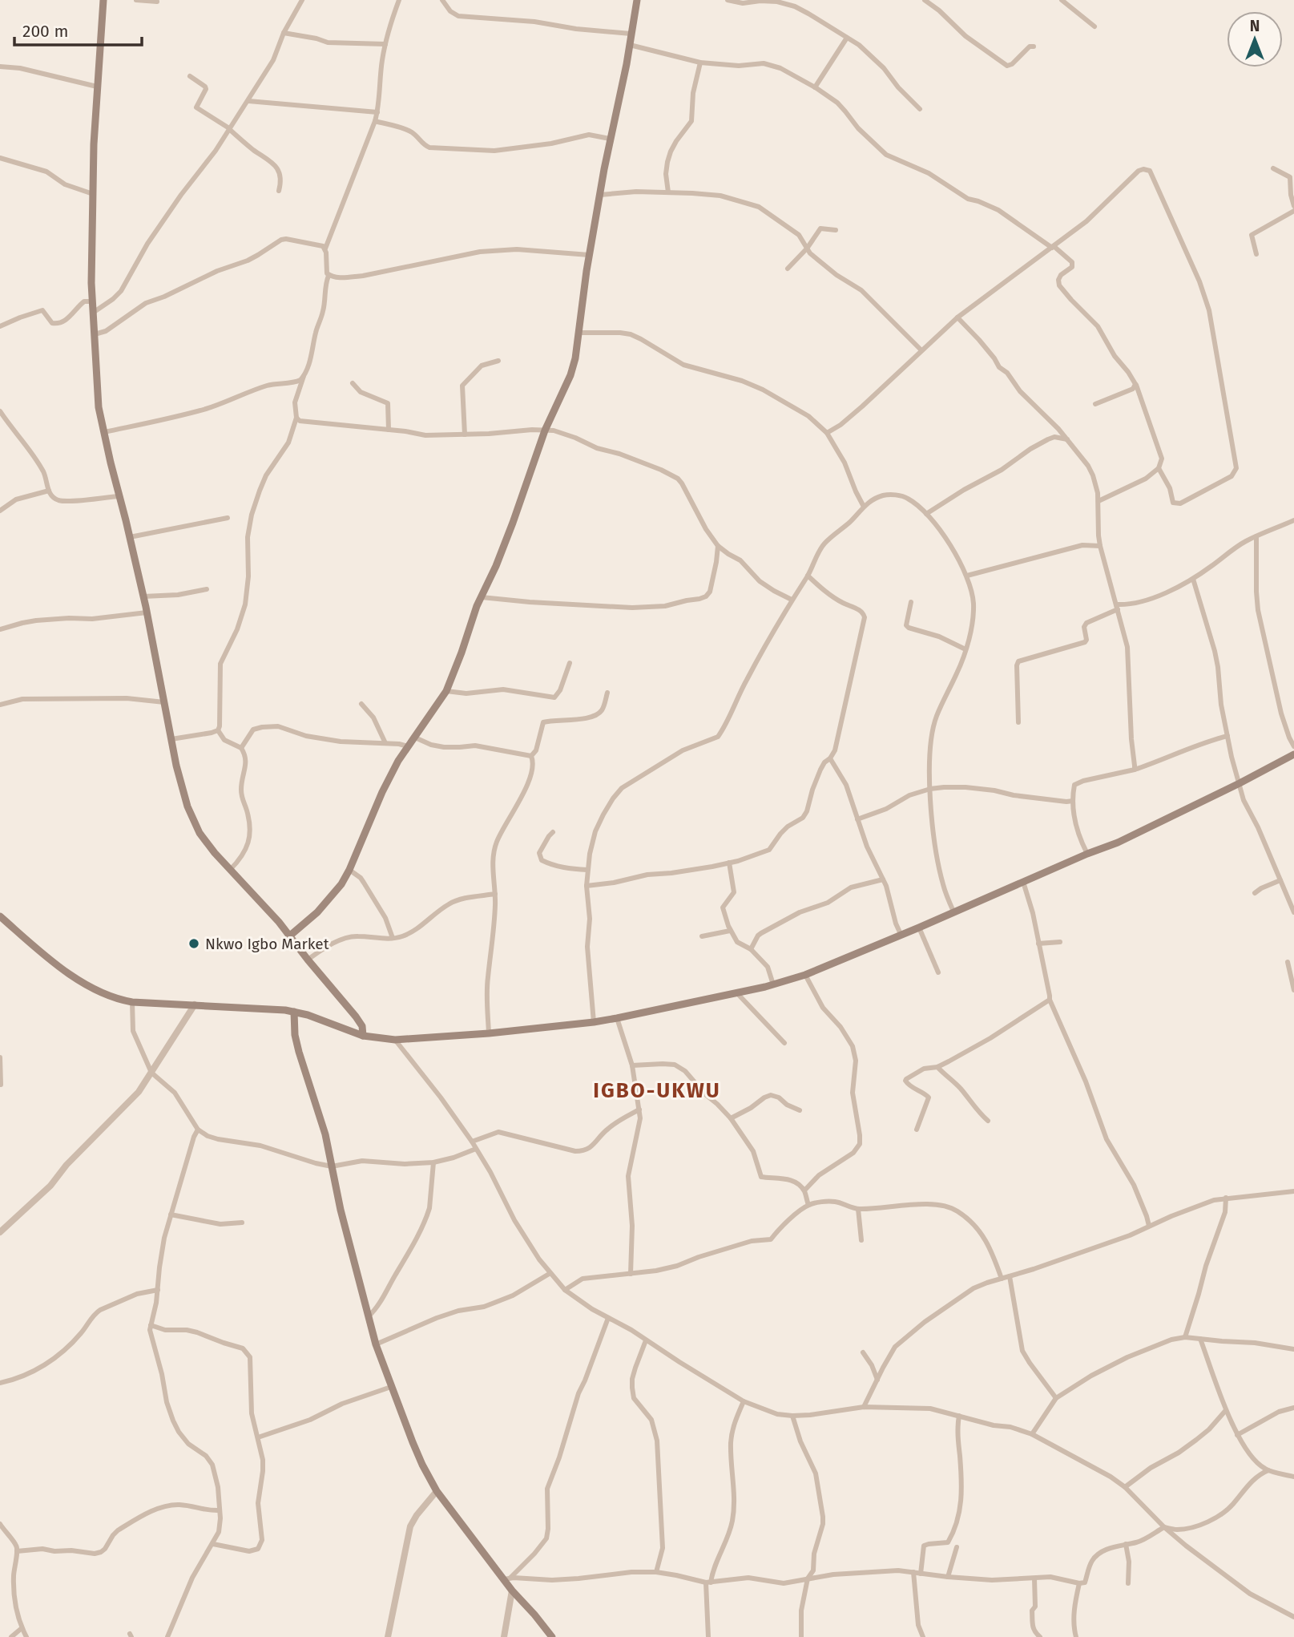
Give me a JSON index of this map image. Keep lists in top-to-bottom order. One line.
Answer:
{"districts":["IGBO-UKWU"],"places":["Nkwo Igbo Market"],"scale_bar":"200 m","north":"top"}
